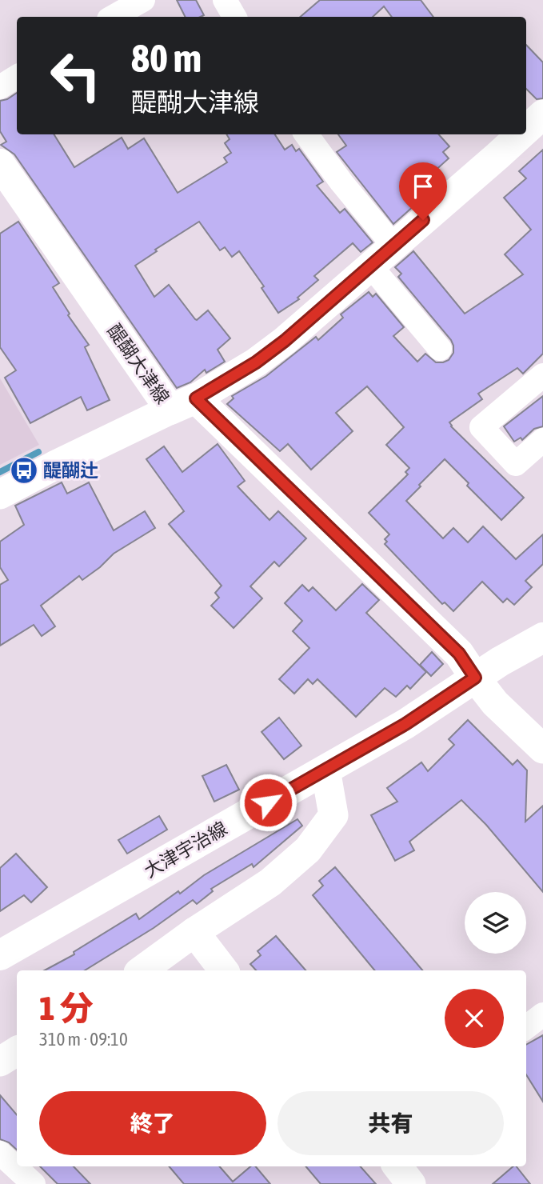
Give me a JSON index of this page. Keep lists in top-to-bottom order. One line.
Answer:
{"streets":{"main road":["醍醐大津線","大津宇治線"]},"crossings":[["醍醐大津線","大津宇治線"]],"places":{"bus stop":["醍醐辻"]},"page":{"turn":["80 m","醍醐大津線"],"heading":["1 分","310 m · 09:10"],"buttons":["終了","共有"]}}
